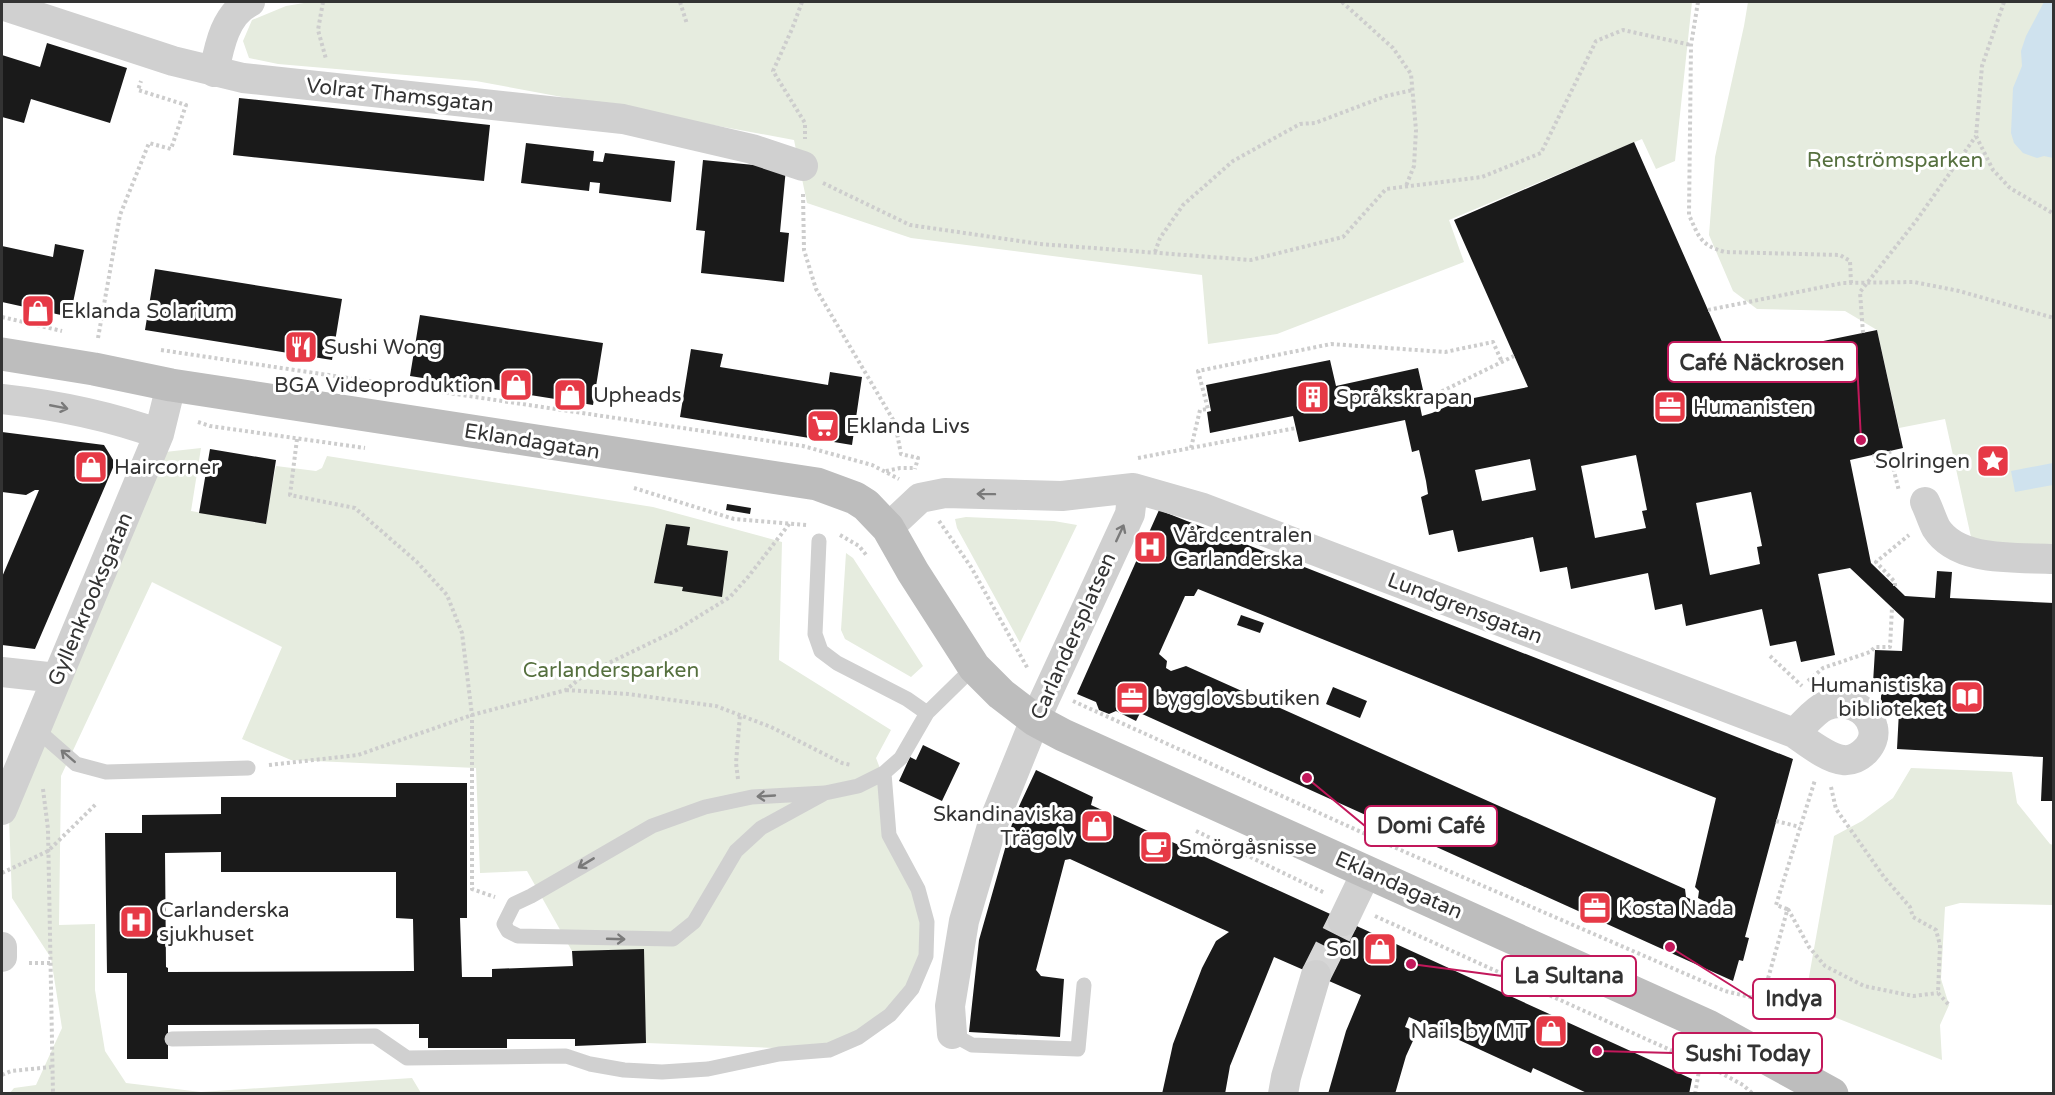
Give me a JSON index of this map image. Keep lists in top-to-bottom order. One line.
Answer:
{"streets":{"street":["Volrat Thamsgatan","Eklandagatan","Gyllenkrooksgatan","Lundgrensgatan","Carlandersplatsen"]},"crossings":[["Eklandagatan","Gyllenkrooksgatan"],["Eklandagatan","Carlandersplatsen"],["Lundgrensgatan","Carlandersplatsen"]],"one_way":["Carlandersplatsen"],"parks":["Renströmsparken","Carlandersparken"],"places":{"shop":["Eklanda Solarium","BGA Videoproduktion","Upheads","Haircorner","Skandinaviska Trägolv","Sol","Nails by MT"],"restaurant":["Sushi Wong"],"building":["Språkskrapan"],"office":["Humanisten","bygglovsbutiken","Kosta Nada"],"supermarket":["Eklanda Livs"],"other":["Café Näckrosen","Domi Café","Indya","La Sultana","Sushi Today"],"place":["Solringen"],"hospital":["Vårdcentralen Carlanderska","Carlanderska sjukhuset"],"library":["Humanistiska biblioteket"],"cafe":["Smörgåsnisse"]}}
